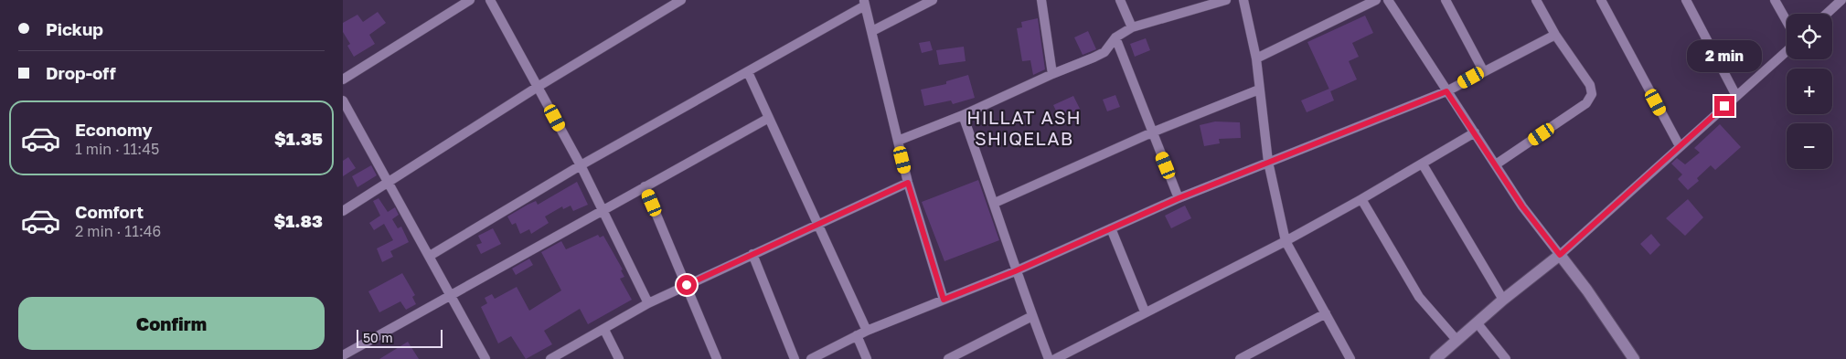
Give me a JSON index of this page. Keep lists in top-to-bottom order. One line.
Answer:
{"districts":["HILLAT ASH SHIQELAB"],"scale_bar":"50 m","page":{"banner":["Pickup","Drop-off"],"map_buttons":["+","−"],"bubble":"2 min","list":[{"name":"Economy","note":"1 min · 11:45","value":"$1.35"},{"name":"Comfort","note":"2 min · 11:46","value":"$1.83"}],"buttons":"Confirm","scale":"50 m"}}
